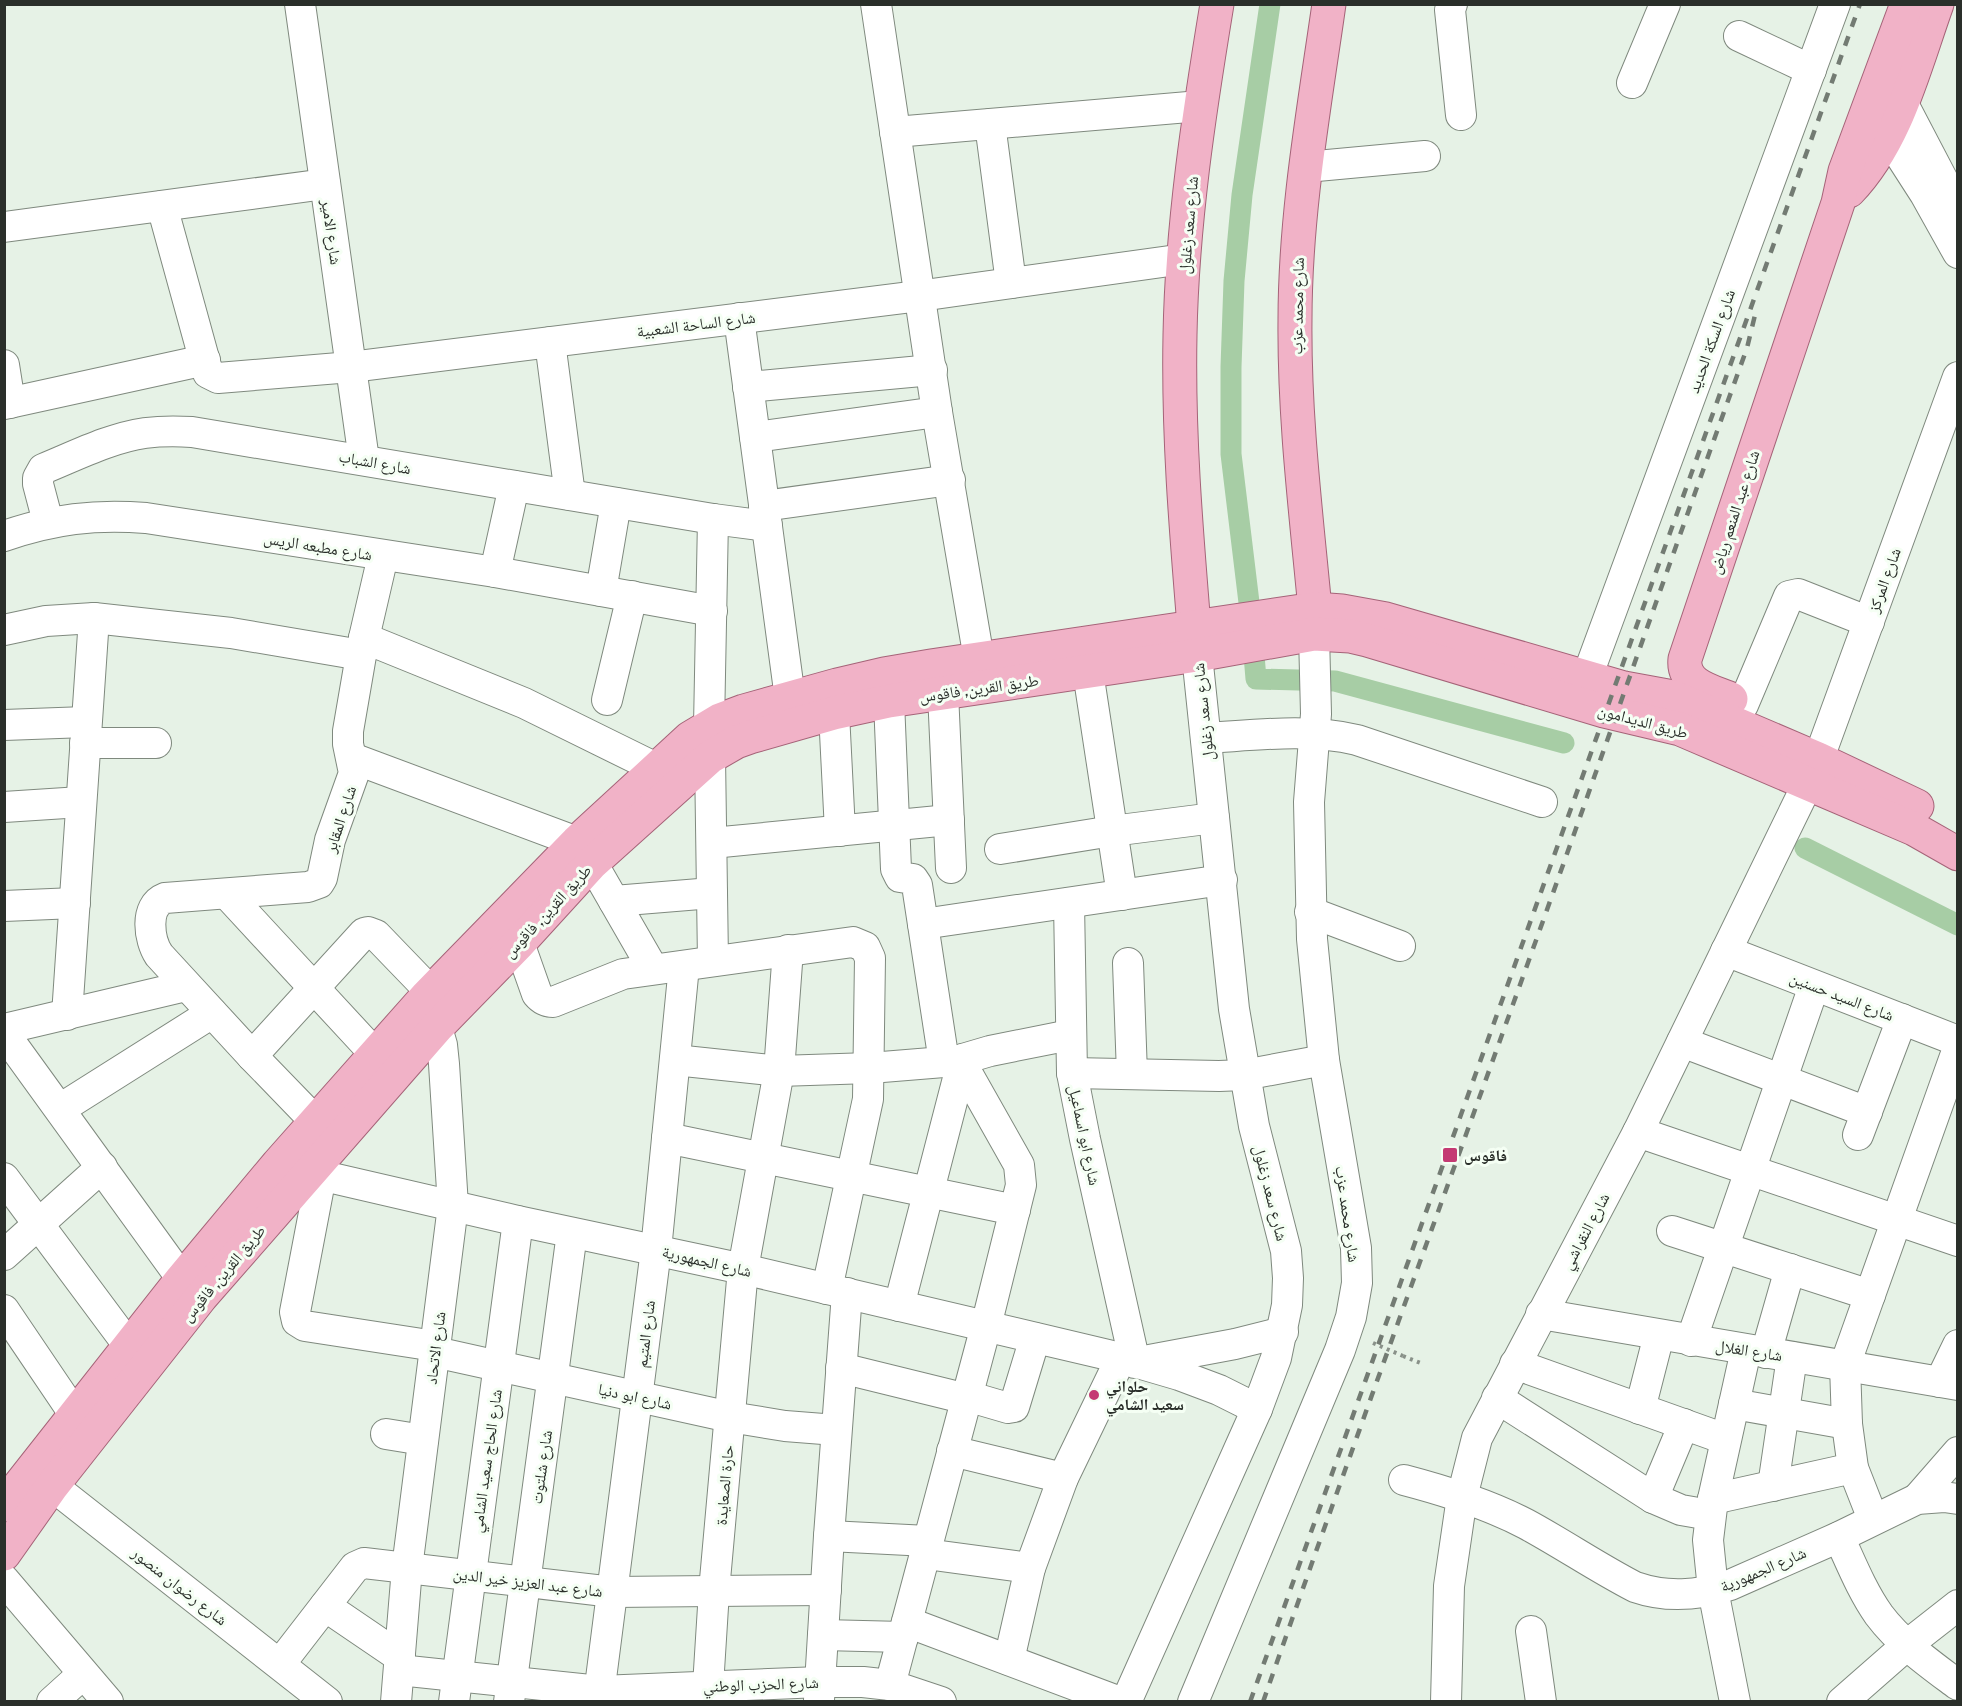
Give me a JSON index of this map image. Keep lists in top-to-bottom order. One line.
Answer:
{"streets":{"main road":["شارع سعد زغلول","شارع محمد عزب","شارع عبد المنعم رياض","طريق القرين, فاقوس","طريق الديدامون"],"street":["شارع الامير","شارع الساحة الشعبية","شارع السكة الحديد","شارع الشباب","شارع مطبعه الريس","شارع المركز","شارع المقابر","شارع السيد حسنين","شارع ابو اسماعيل","شارع النقراشي","شارع الجمهورية","شارع المتيم","شارع الاتحاد","شارع الغلال","شارع ابو دنيا","شارع الحاج سعيد الشامي","شارع شلتوت","حارة الصعايدة","شارع عبد العزيز خير الدين","شارع رضوان منصور","شارع الحزب الوطني"]},"crossings":[["شارع سعد زغلول","شارع الساحة الشعبية"],["شارع سعد زغلول","طريق القرين, فاقوس"],["شارع سعد زغلول","شارع الجمهورية"],["شارع الامير","شارع الساحة الشعبية"],["شارع الامير","شارع الشباب"],["شارع محمد عزب","طريق القرين, فاقوس"],["شارع محمد عزب","طريق الديدامون"],["شارع السكة الحديد","طريق الديدامون"],["شارع الشباب","شارع مطبعه الريس"],["شارع عبد المنعم رياض","شارع المركز"],["شارع عبد المنعم رياض","طريق الديدامون"],["شارع عبد المنعم رياض","شارع النقراشي"],["شارع مطبعه الريس","شارع المقابر"],["شارع المركز","طريق الديدامون"],["شارع المركز","شارع النقراشي"],["طريق القرين, فاقوس","طريق الديدامون"],["طريق القرين, فاقوس","شارع الجمهورية"],["طريق القرين, فاقوس","شارع الاتحاد"],["طريق القرين, فاقوس","شارع ابو دنيا"],["طريق القرين, فاقوس","شارع رضوان منصور"],["طريق الديدامون","شارع النقراشي"],["شارع السيد حسنين","شارع النقراشي"],["شارع ابو اسماعيل","شارع الجمهورية"],["شارع النقراشي","شارع الجمهورية"],["شارع النقراشي","شارع الغلال"],["شارع الجمهورية","شارع المتيم"],["شارع الجمهورية","شارع الاتحاد"],["شارع الجمهورية","شارع ابو دنيا"],["شارع الجمهورية","شارع الحاج سعيد الشامي"],["شارع الجمهورية","شارع شلتوت"],["شارع الجمهورية","حارة الصعايدة"],["شارع المتيم","شارع ابو دنيا"],["شارع المتيم","شارع عبد العزيز خير الدين"],["شارع المتيم","شارع الحزب الوطني"],["شارع الاتحاد","شارع ابو دنيا"],["شارع الاتحاد","شارع عبد العزيز خير الدين"],["شارع الاتحاد","شارع الحزب الوطني"],["شارع ابو دنيا","شارع الحاج سعيد الشامي"],["شارع ابو دنيا","شارع شلتوت"],["شارع ابو دنيا","حارة الصعايدة"],["شارع الحاج سعيد الشامي","شارع عبد العزيز خير الدين"],["شارع الحاج سعيد الشامي","شارع الحزب الوطني"],["شارع شلتوت","شارع عبد العزيز خير الدين"],["شارع شلتوت","شارع الحزب الوطني"],["حارة الصعايدة","شارع عبد العزيز خير الدين"],["حارة الصعايدة","شارع الحزب الوطني"],["شارع عبد العزيز خير الدين","شارع رضوان منصور"]],"places":{"transit":["فاقوس"],"other":["حلواني سعيد الشامي"]}}
